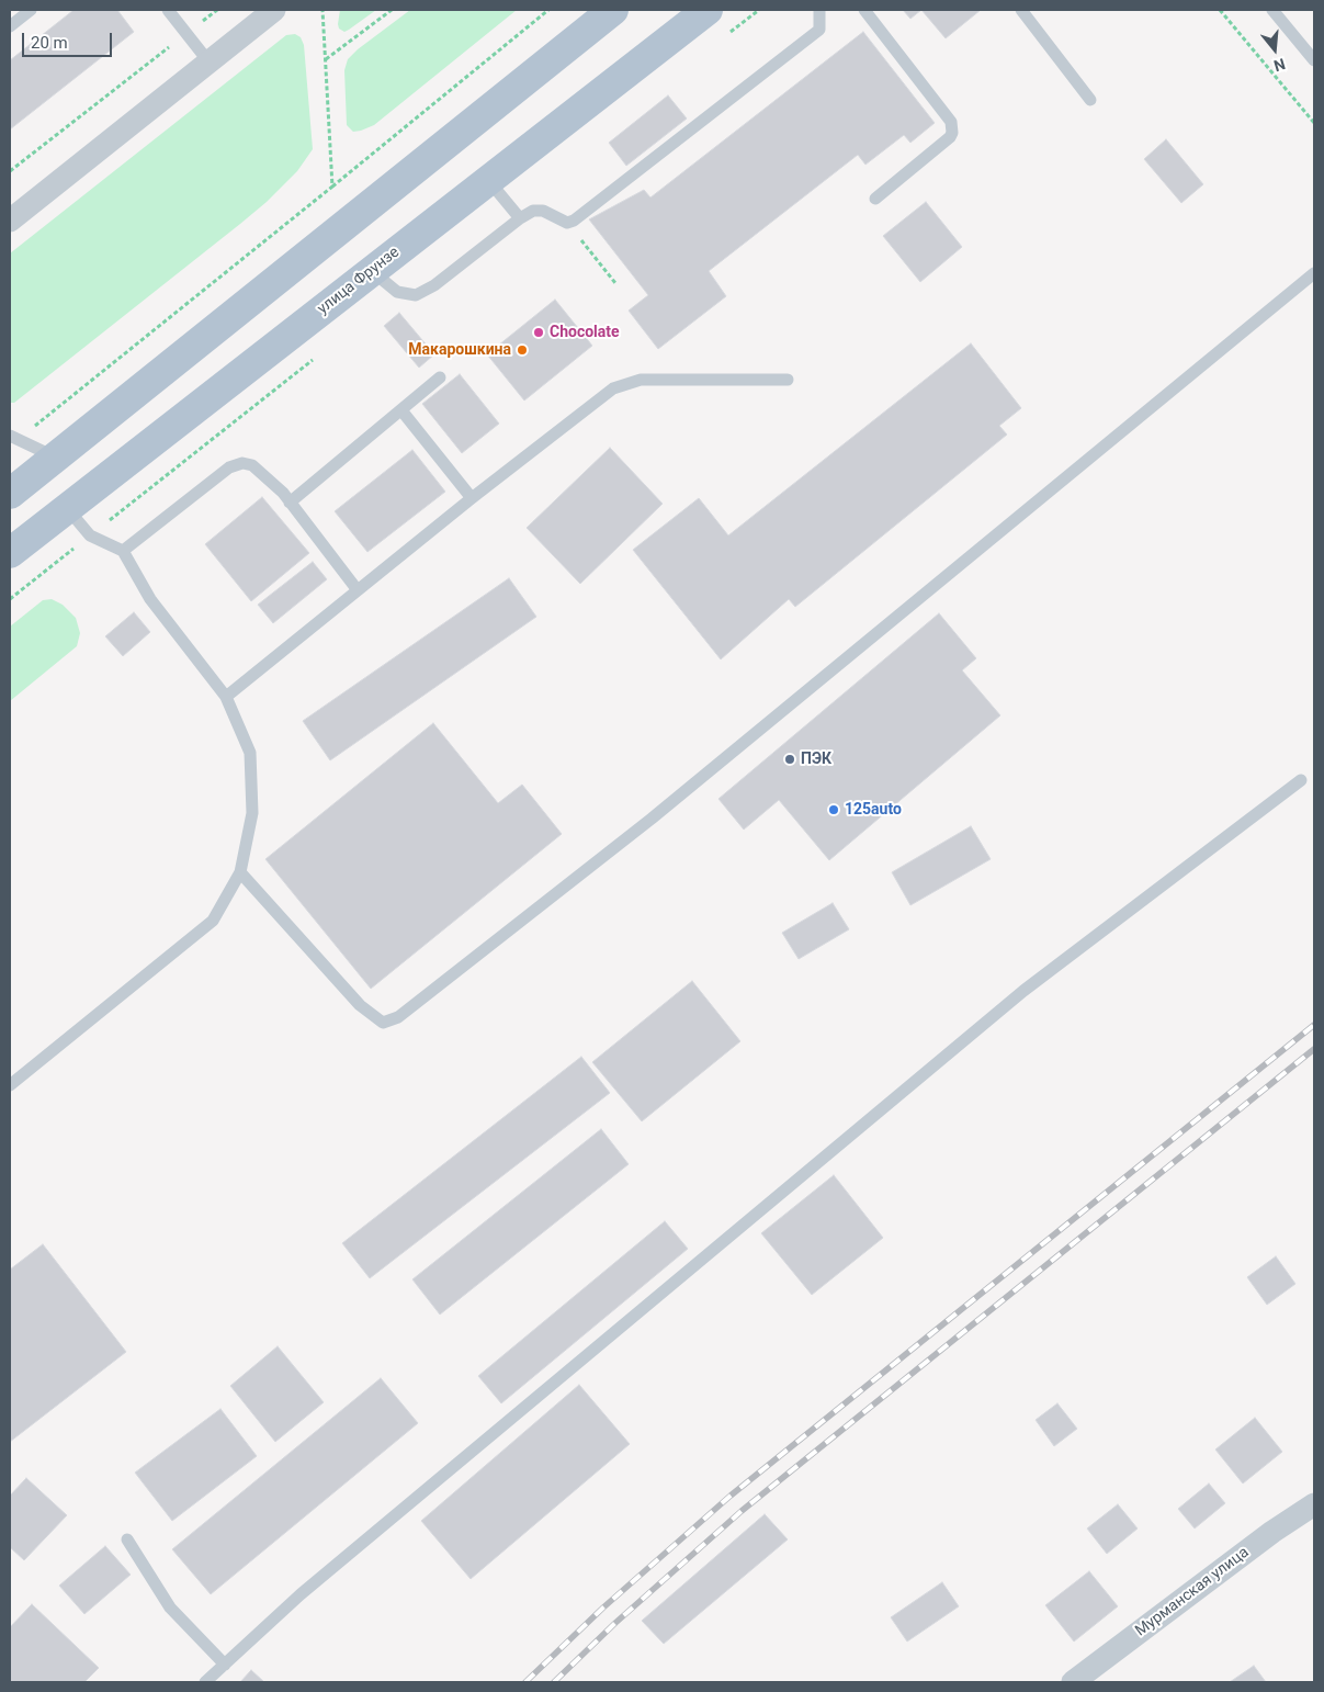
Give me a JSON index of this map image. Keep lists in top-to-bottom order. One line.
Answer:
{"streets":{"main road":["улица Фрунзе"],"street":["Мурманская улица"]},"places":["Chocolate","Макарошкина","ПЭК","125auto"],"scale_bar":"20 m","north":"bottom"}
